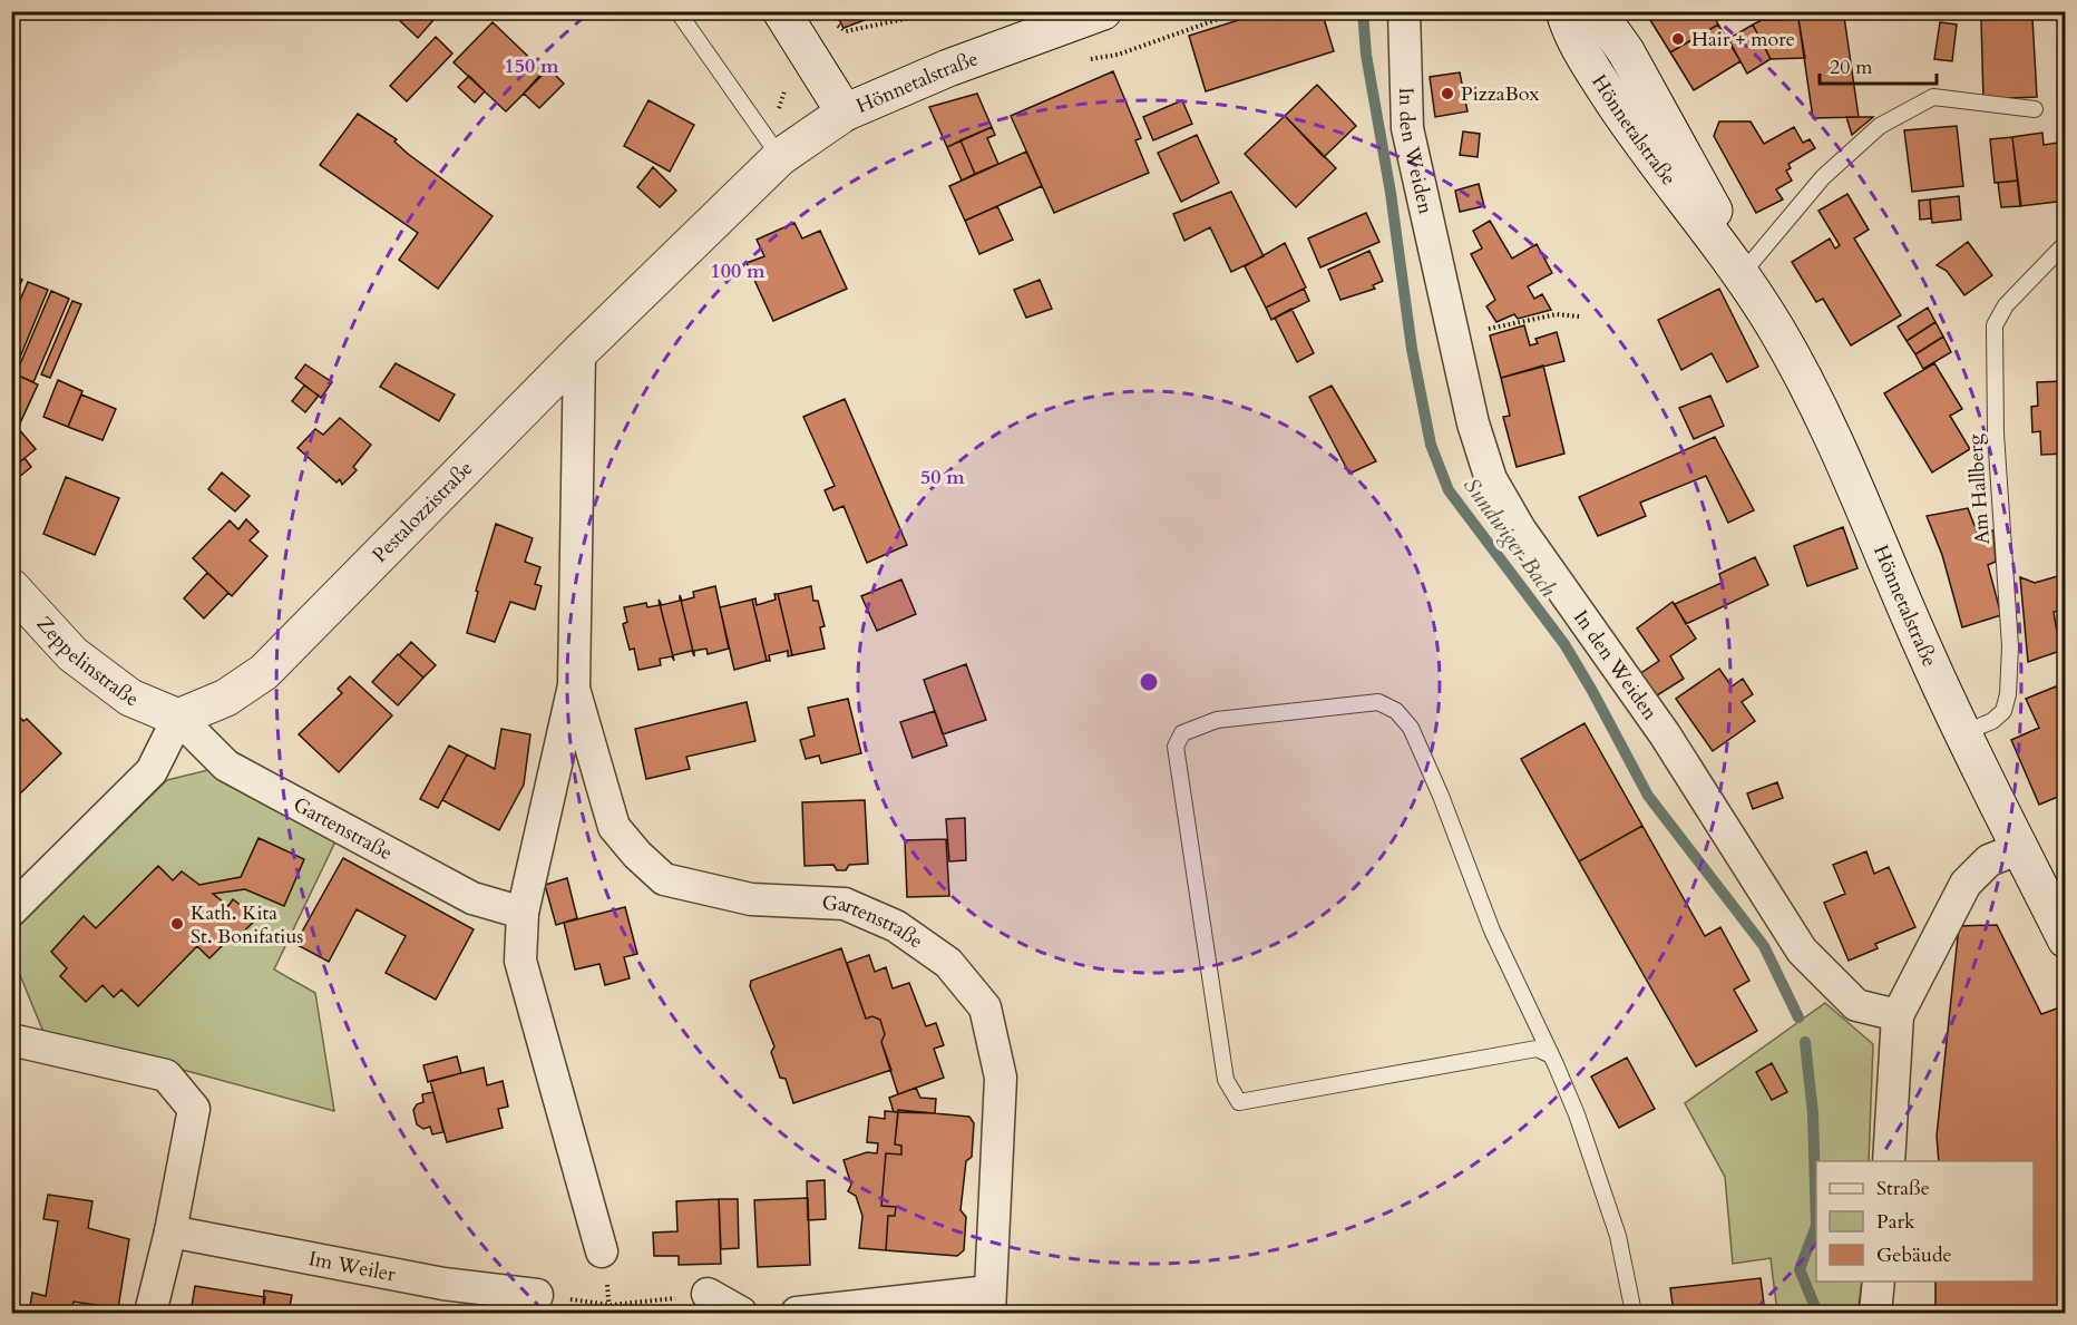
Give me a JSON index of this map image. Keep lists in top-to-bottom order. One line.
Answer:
{"streets":{"main road":["Hönnetalstraße","Pestalozzistraße","Zeppelinstraße"],"street":["In den Weiden","Gartenstraße","Im Weiler"],"lane":["Am Hallberg"]},"crossings":[["Hönnetalstraße","Am Hallberg"],["Hönnetalstraße","Pestalozzistraße"],["Pestalozzistraße","Zeppelinstraße"],["Pestalozzistraße","Gartenstraße"],["Zeppelinstraße","Gartenstraße"]],"water":["Sundwiger Bach"],"places":["Hair + more","PizzaBox","Kath. Kita St. Bonifatius"],"legend":["Straße","Park","Gebäude"],"scale_bar":"20 m","rings":["150 m","100 m","50 m"]}
